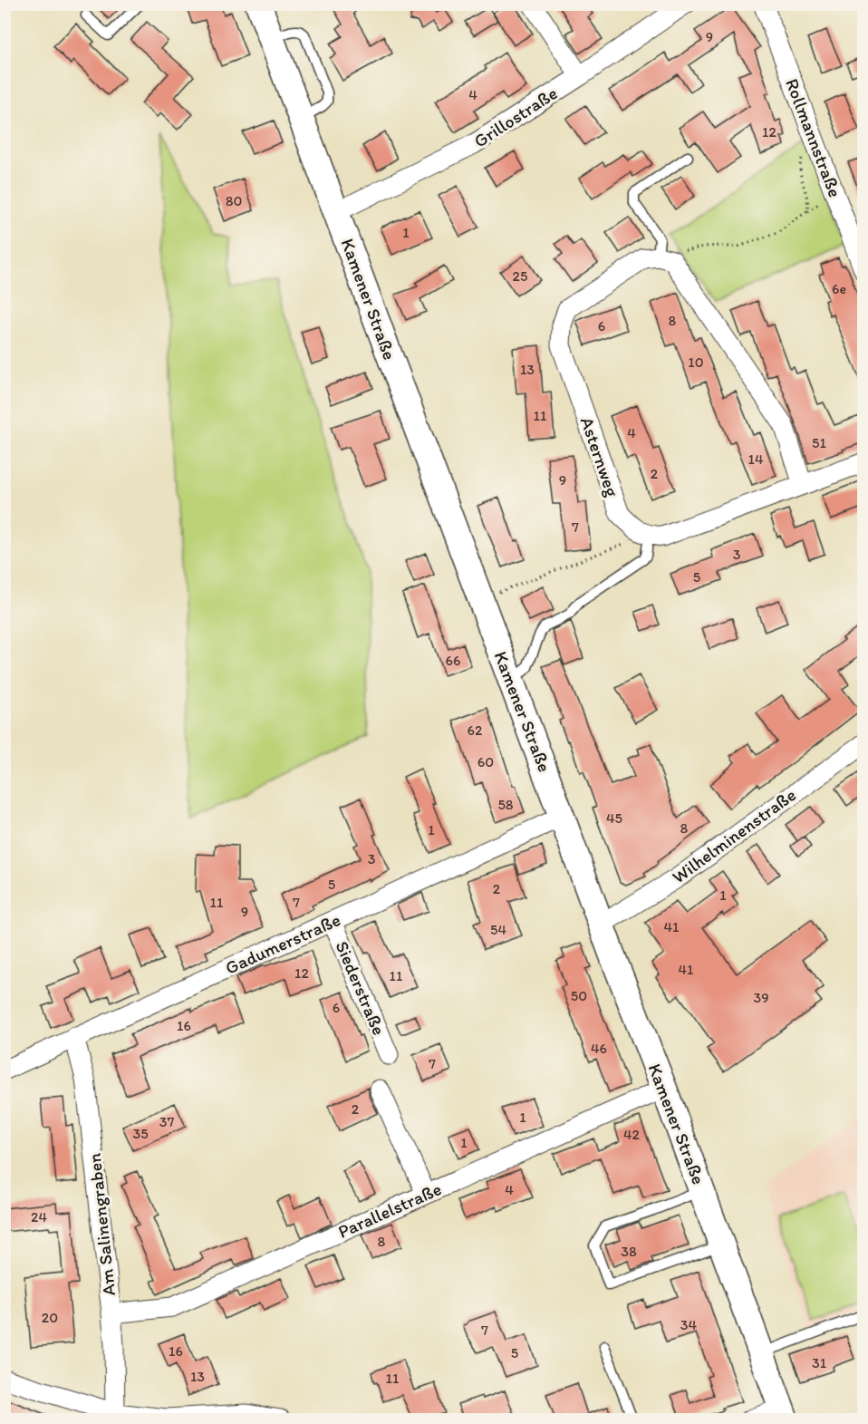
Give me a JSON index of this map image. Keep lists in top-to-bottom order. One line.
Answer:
{"streets":{"main road":["Kamener Straße"],"street":["Grillostraße","Rollmannstraße","Asternweg","Wilhelminenstraße","Gadumerstraße","Siederstraße","Parallelstraße","Am Salinengraben"]},"crossings":[["Grillostraße","Kamener Straße"],["Kamener Straße","Wilhelminenstraße"],["Kamener Straße","Gadumerstraße"],["Kamener Straße","Parallelstraße"],["Gadumerstraße","Siederstraße"],["Gadumerstraße","Am Salinengraben"],["Parallelstraße","Am Salinengraben"]],"house_numbers":["9","4","12","80","1","25","6e","8","6","10","13","11","4","51","14","2","9","7","3","5","66","62","60","58","45","8","1","3","5","2","1","11","7","9","41","54","41","12","11","50","39","6","16","46","7","2","1","37","35","42","1","4","24","8","38","20","34","7","16","5","31","13","11"]}
